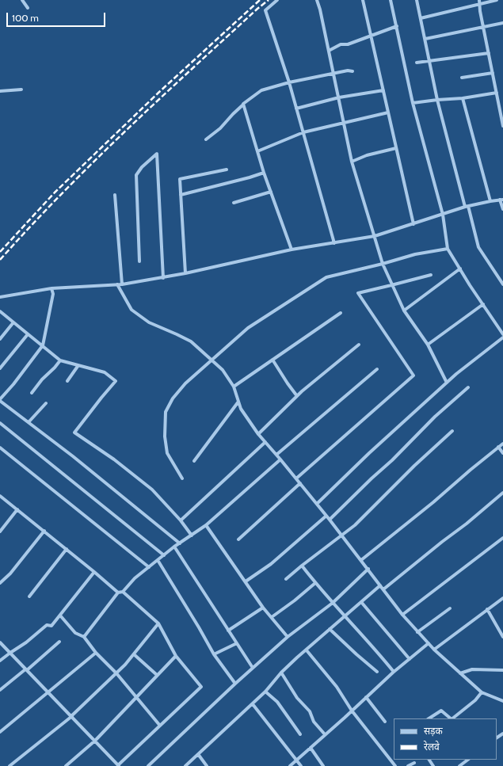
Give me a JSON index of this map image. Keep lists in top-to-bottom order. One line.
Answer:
{"legend":["सड़क","रेलवे"],"scale_bar":"100 m"}
